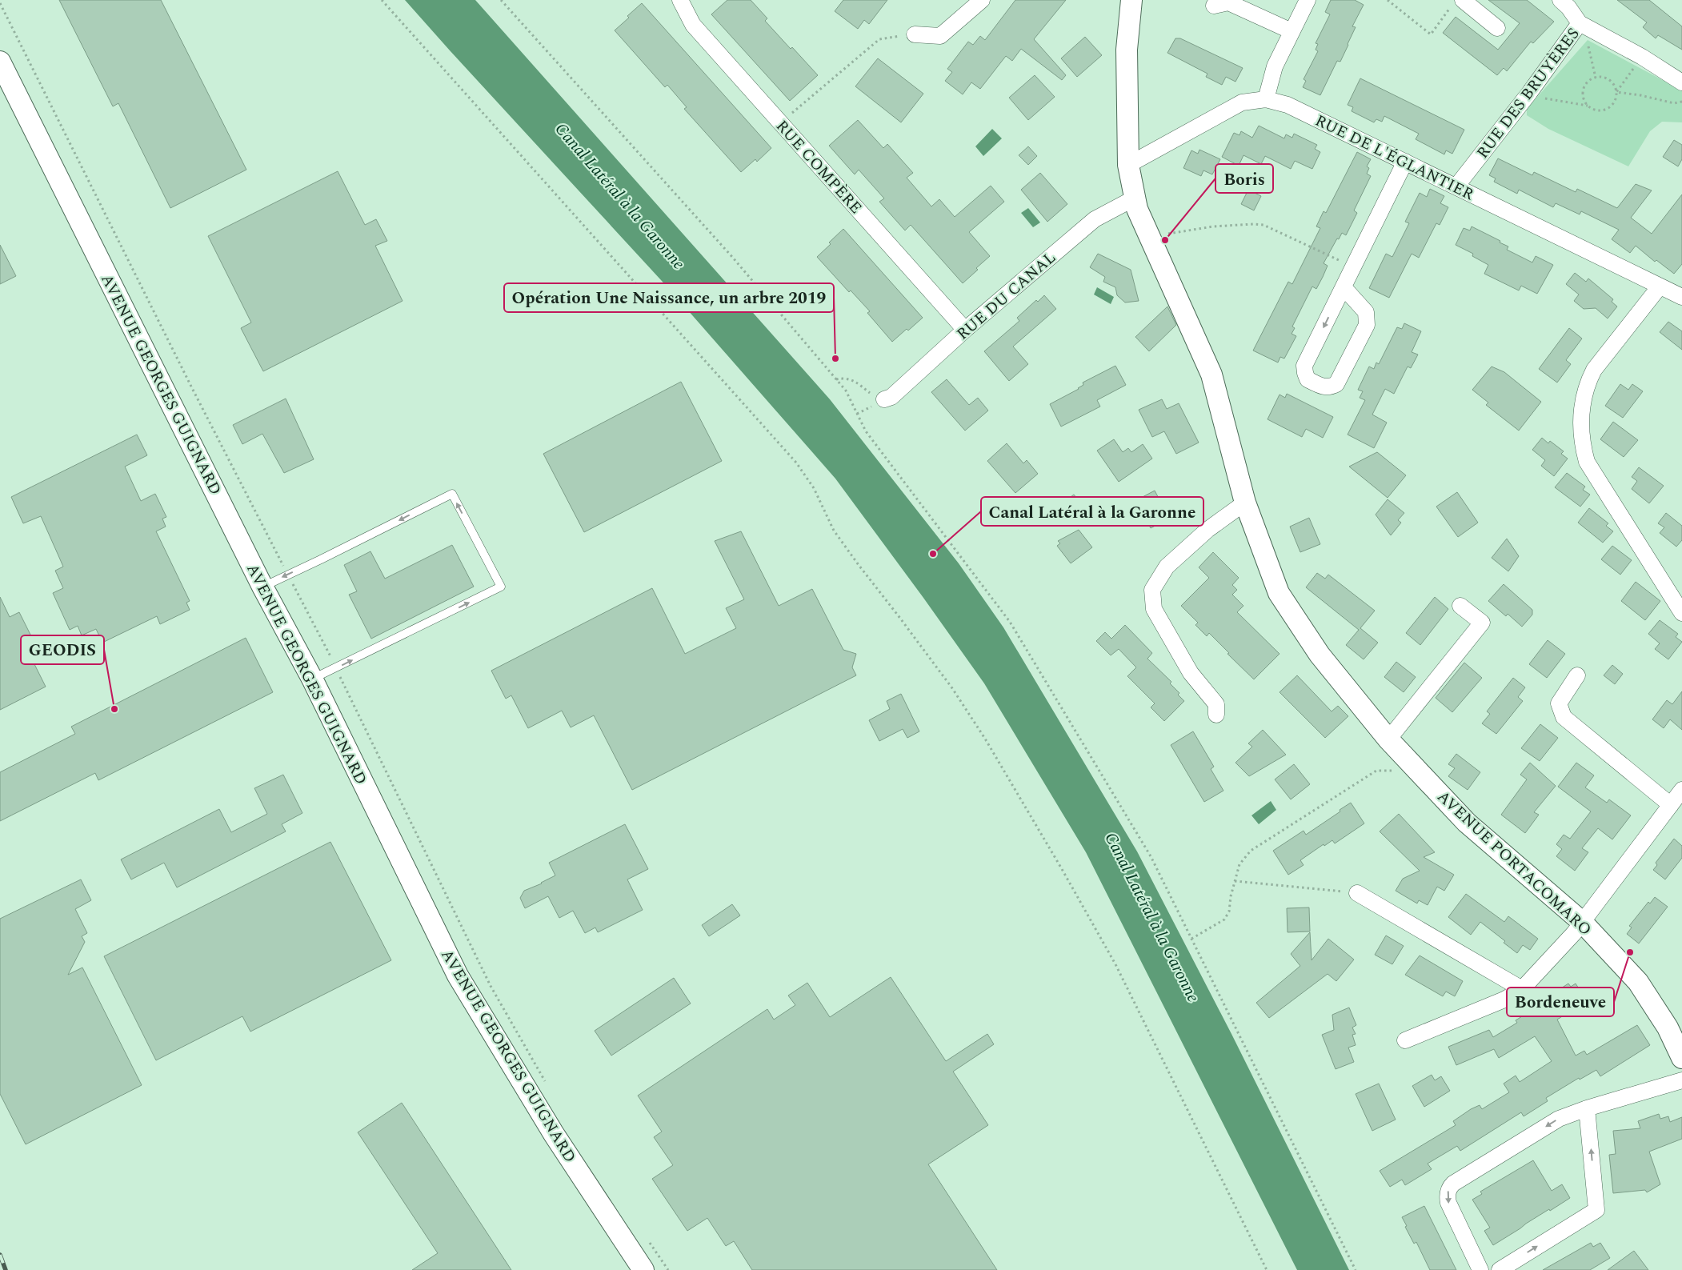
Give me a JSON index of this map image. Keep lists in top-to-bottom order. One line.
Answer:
{"streets":{"street":["RUE DES BRUYÈRES","RUE DE L'ÉGLANTIER","RUE COMPÈRE","RUE DU CANAL","AVENUE GEORGES GUIGNARD","AVENUE PORTACOMARO"]},"crossings":[["RUE DES BRUYÈRES","RUE DE L'ÉGLANTIER"],["RUE DE L'ÉGLANTIER","AVENUE PORTACOMARO"],["RUE COMPÈRE","RUE DU CANAL"],["RUE DU CANAL","AVENUE PORTACOMARO"]],"water":["Canal Latéral à la Garonne"],"places":["Boris","Opération Une Naissance, un arbre 2019","Canal Latéral à la Garonne","GEODIS","Bordeneuve"]}
